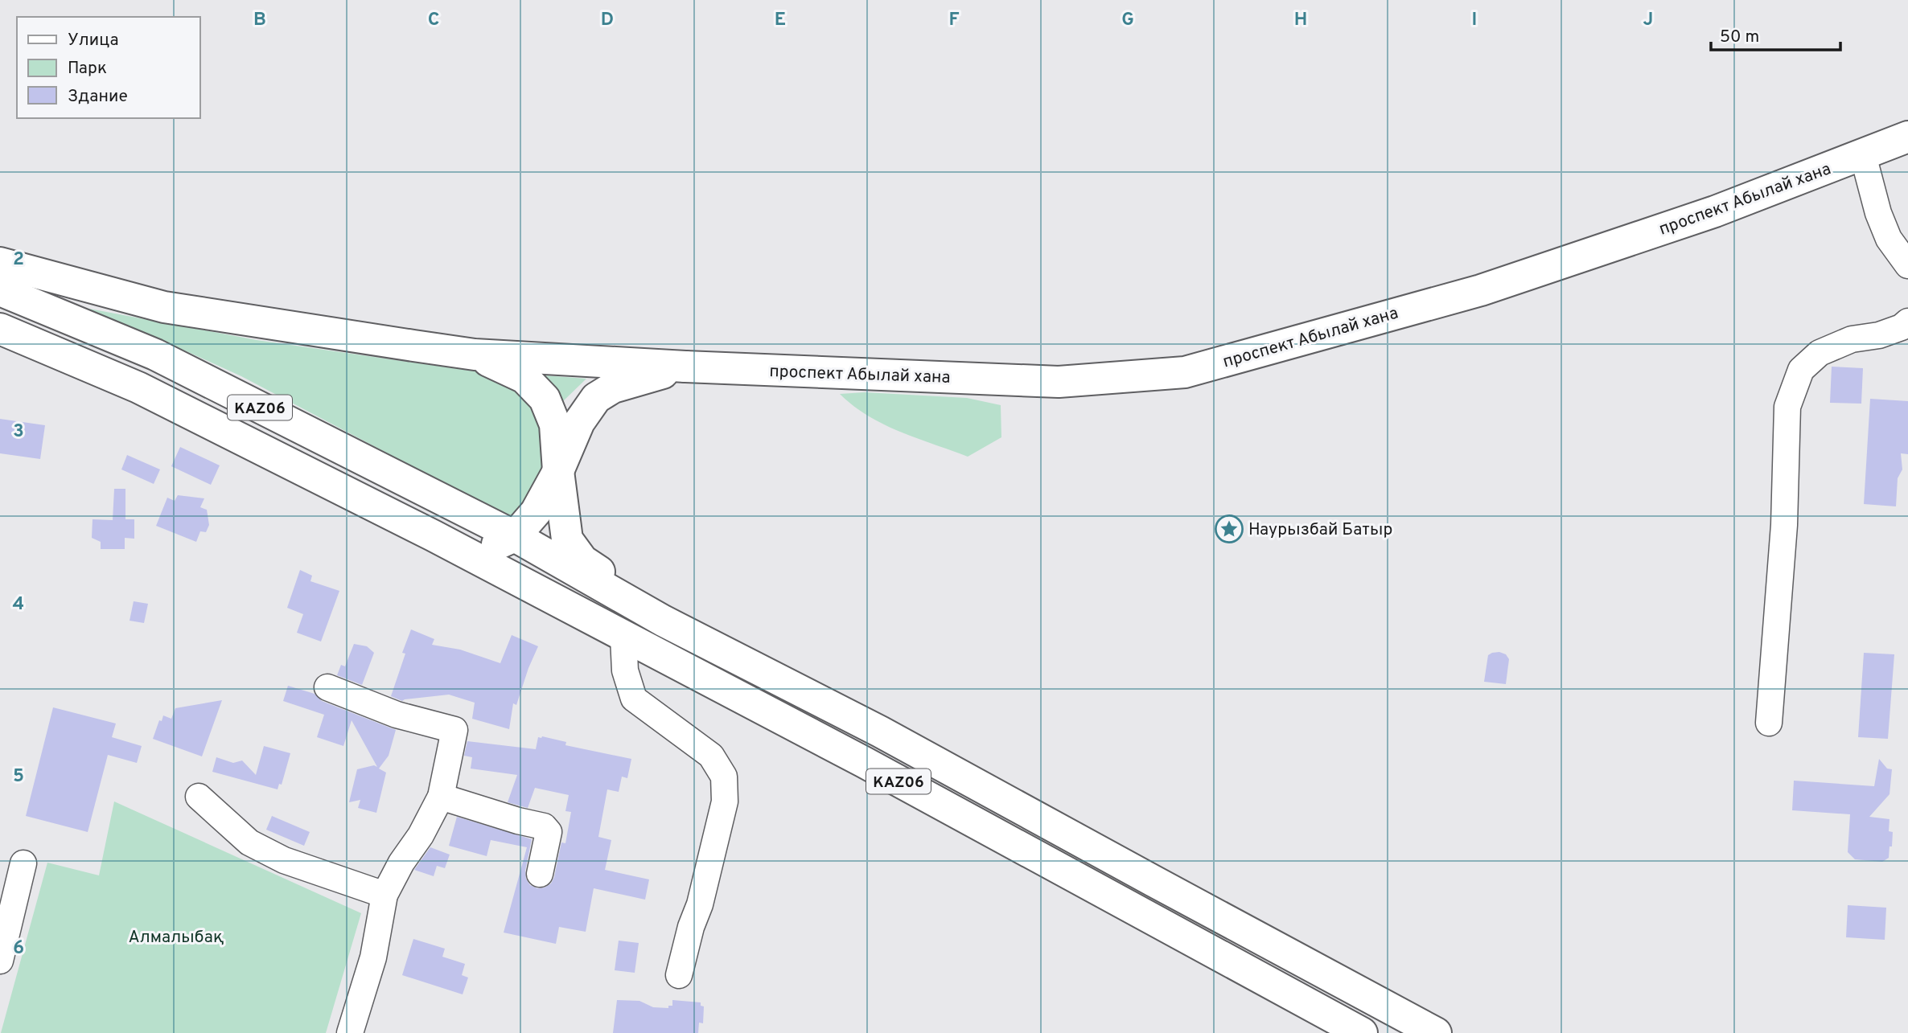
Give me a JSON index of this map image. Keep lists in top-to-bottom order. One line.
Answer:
{"streets":{"main road":["проспект Абылай хана","KАZ06"]},"parks":["Алмалыбақ"],"places":{"place":["Наурызбай Батыр"]},"legend":["Улица","Парк","Здание"],"scale_bar":"50 m","grid":{"columns":["B","C","D","E","F","G","H","I","J"],"rows":["2","3","4","5","6"]}}
